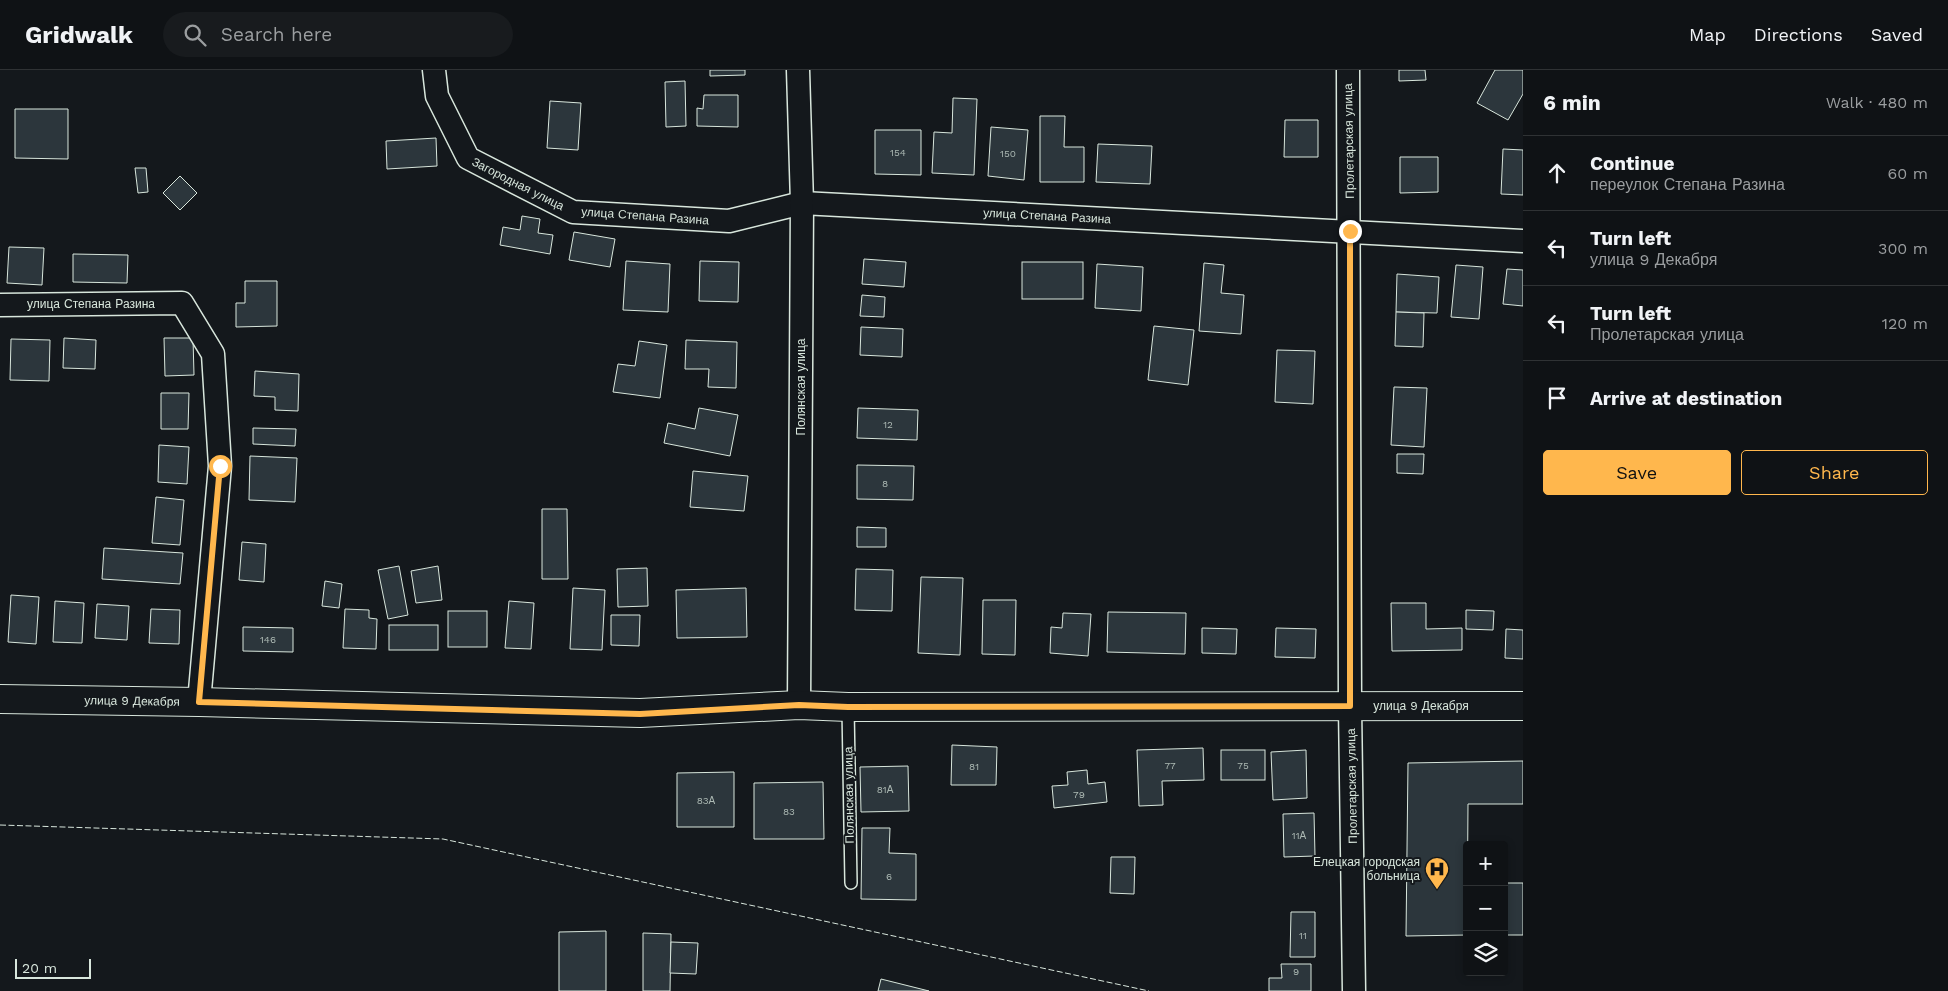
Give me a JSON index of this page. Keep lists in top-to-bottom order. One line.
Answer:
{"streets":{"street":["Пролетарская улица","Загородная улица","улица Степана Разина","Полянская улица","улица 9 Декабря"]},"crossings":[["Пролетарская улица","улица Степана Разина"],["Пролетарская улица","улица 9 Декабря"],["Загородная улица","улица Степана Разина"],["улица Степана Разина","Полянская улица"],["улица Степана Разина","улица 9 Декабря"],["Полянская улица","улица 9 Декабря"]],"places":{"hospital":["Елецкая городская больница"]},"house_numbers":["154","150","12","8","146","77","75","81","81А","79","83А","83","11А","6","11","9"],"scale_bar":"20 m","page":{"header":"Gridwalk","search":"Search here","nav":["Map","Directions","Saved"],"heading":["6 min","Walk · 480 m"],"list":[["Continue","переулок Степана Разина","60 m"],["Turn left","улица 9 Декабря","300 m"],["Turn left","Пролетарская улица","120 m"],"Arrive at destination"],"buttons":["Save","Share"],"map_buttons":["+","−"],"scale":"20 m"}}
